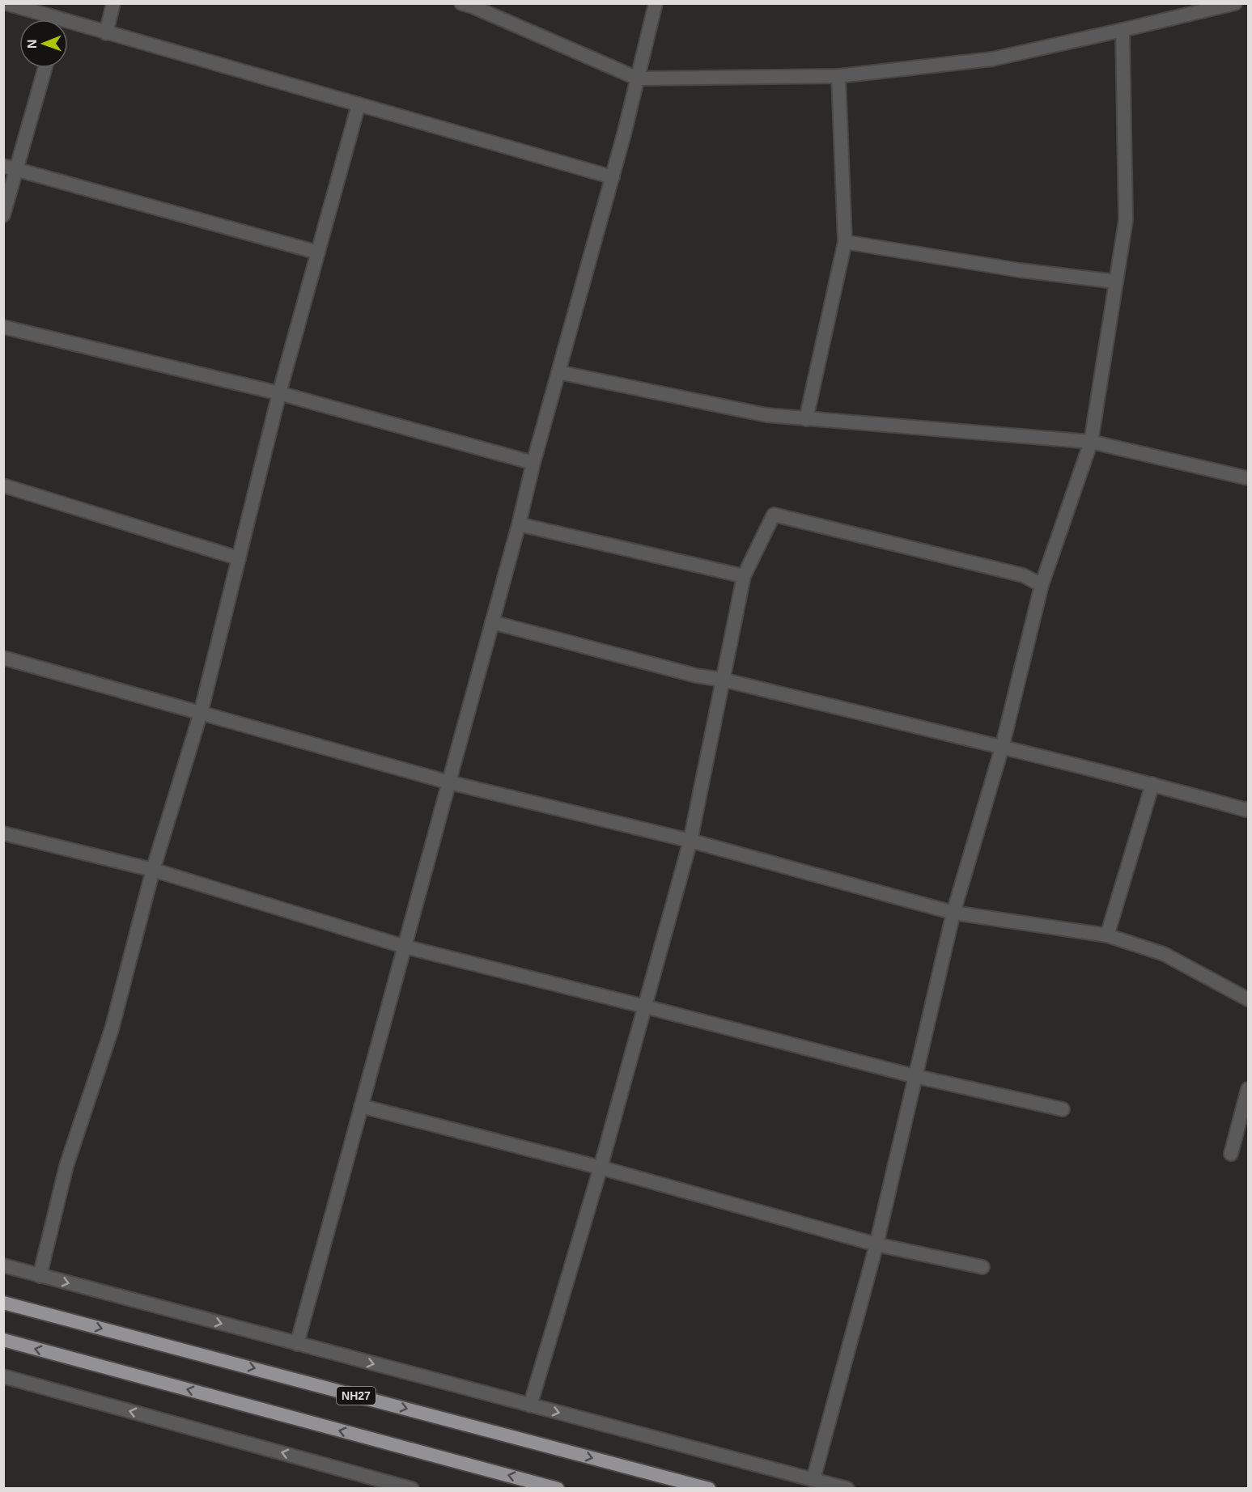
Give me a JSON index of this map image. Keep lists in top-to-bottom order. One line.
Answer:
{"streets":{"highway":["NH27"]},"north":"left"}
